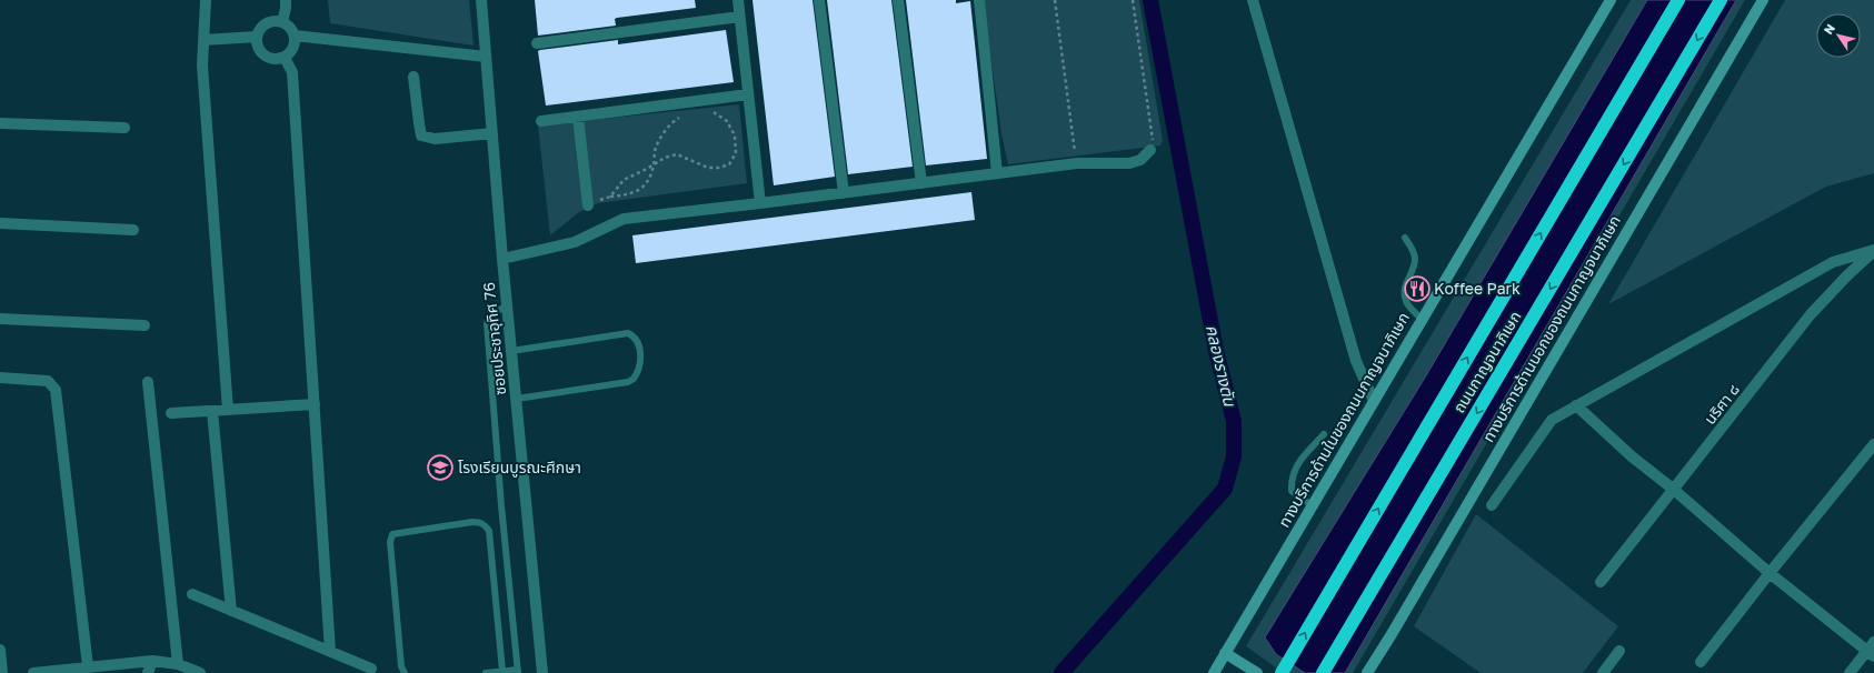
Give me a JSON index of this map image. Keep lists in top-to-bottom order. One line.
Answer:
{"streets":{"highway":["ถนนกาญจนาภิเษก"],"main road":["ทางบริการด้านนอกของถนนกาญจนาภิเษก","ทางบริการด้านในของถนนกาญจนาภิเษก"],"street":["ซอยประชาอุทิศ 76","นริศา ๘"]},"water":["คลองรางตัน"],"places":{"restaurant":["Koffee Park"],"school or university":["โรงเรียนบูรณะศึกษา"]},"north":"top left"}
